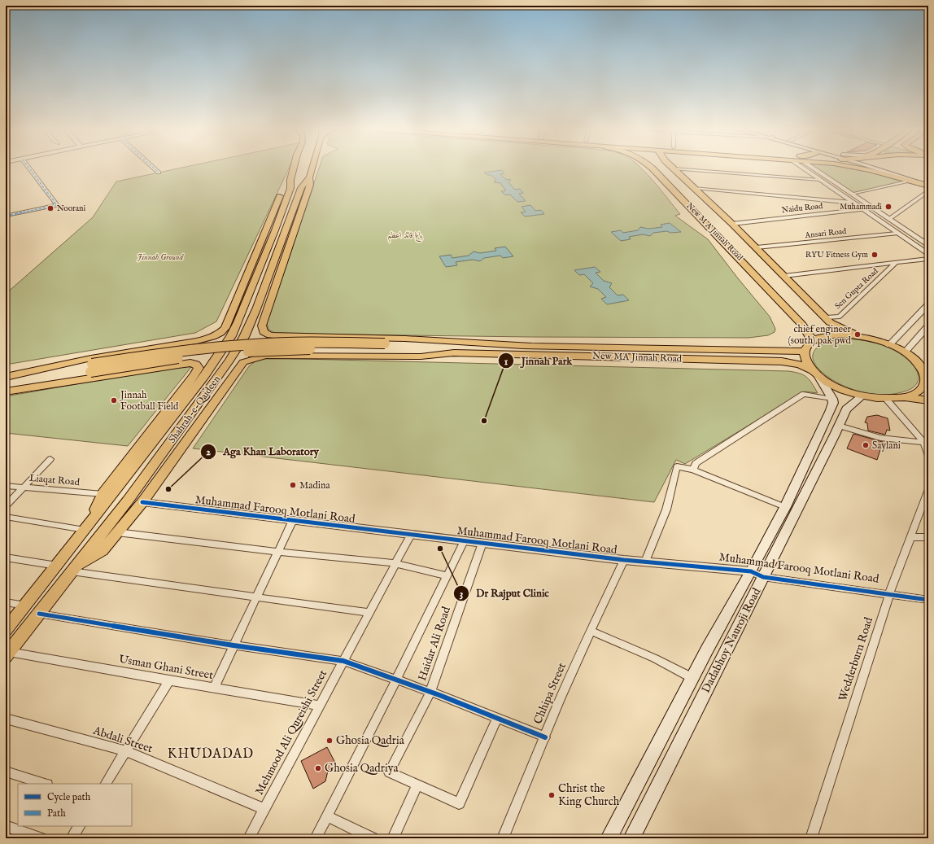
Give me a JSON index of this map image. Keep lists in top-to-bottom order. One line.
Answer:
{"streets":{"main road":["New M A Jinnah Road","New MA Jinnah Road","Shahrah-e-Qaideen","Dadabhoy Nauroji Road"],"street":["Naidu Road","Ansari Road","Sen Gupta Road","Liaqat Road","Muhammad Farooq Motlani Road","Haidar Ali Road","Wedderburn Road","Usman Ghani Street","Chhipa Street","Mehmood Ali Qureishi Street","Abdali Street"]},"crossings":[["Naidu Road","New M A Jinnah Road"],["New M A Jinnah Road","Ansari Road"],["New M A Jinnah Road","Sen Gupta Road"],["New MA Jinnah Road","Dadabhoy Nauroji Road"],["Shahrah-e-Qaideen","Usman Ghani Street"],["Muhammad Farooq Motlani Road","Dadabhoy Nauroji Road"],["Muhammad Farooq Motlani Road","Haidar Ali Road"],["Muhammad Farooq Motlani Road","Wedderburn Road"],["Muhammad Farooq Motlani Road","Chhipa Street"],["Muhammad Farooq Motlani Road","Mehmood Ali Qureishi Street"],["Usman Ghani Street","Mehmood Ali Qureishi Street"],["Mehmood Ali Qureishi Street","Abdali Street"]],"districts":["KHUDADAD"],"parks":["باغ قائد اعظم","Jinnah Ground"],"places":["Muhammadi","Noorani","RYU Fitness Gym","chief engineer (south) pak pwd","Jinnah Football Field","Jinnah Park","Saylani","Madina","Aga Khan Laboratory","Dr Rajput Clinic","Ghosia Qadria","Ghosia Qadriya","Christ the King Church"],"legend":["Cycle path","Path"]}
